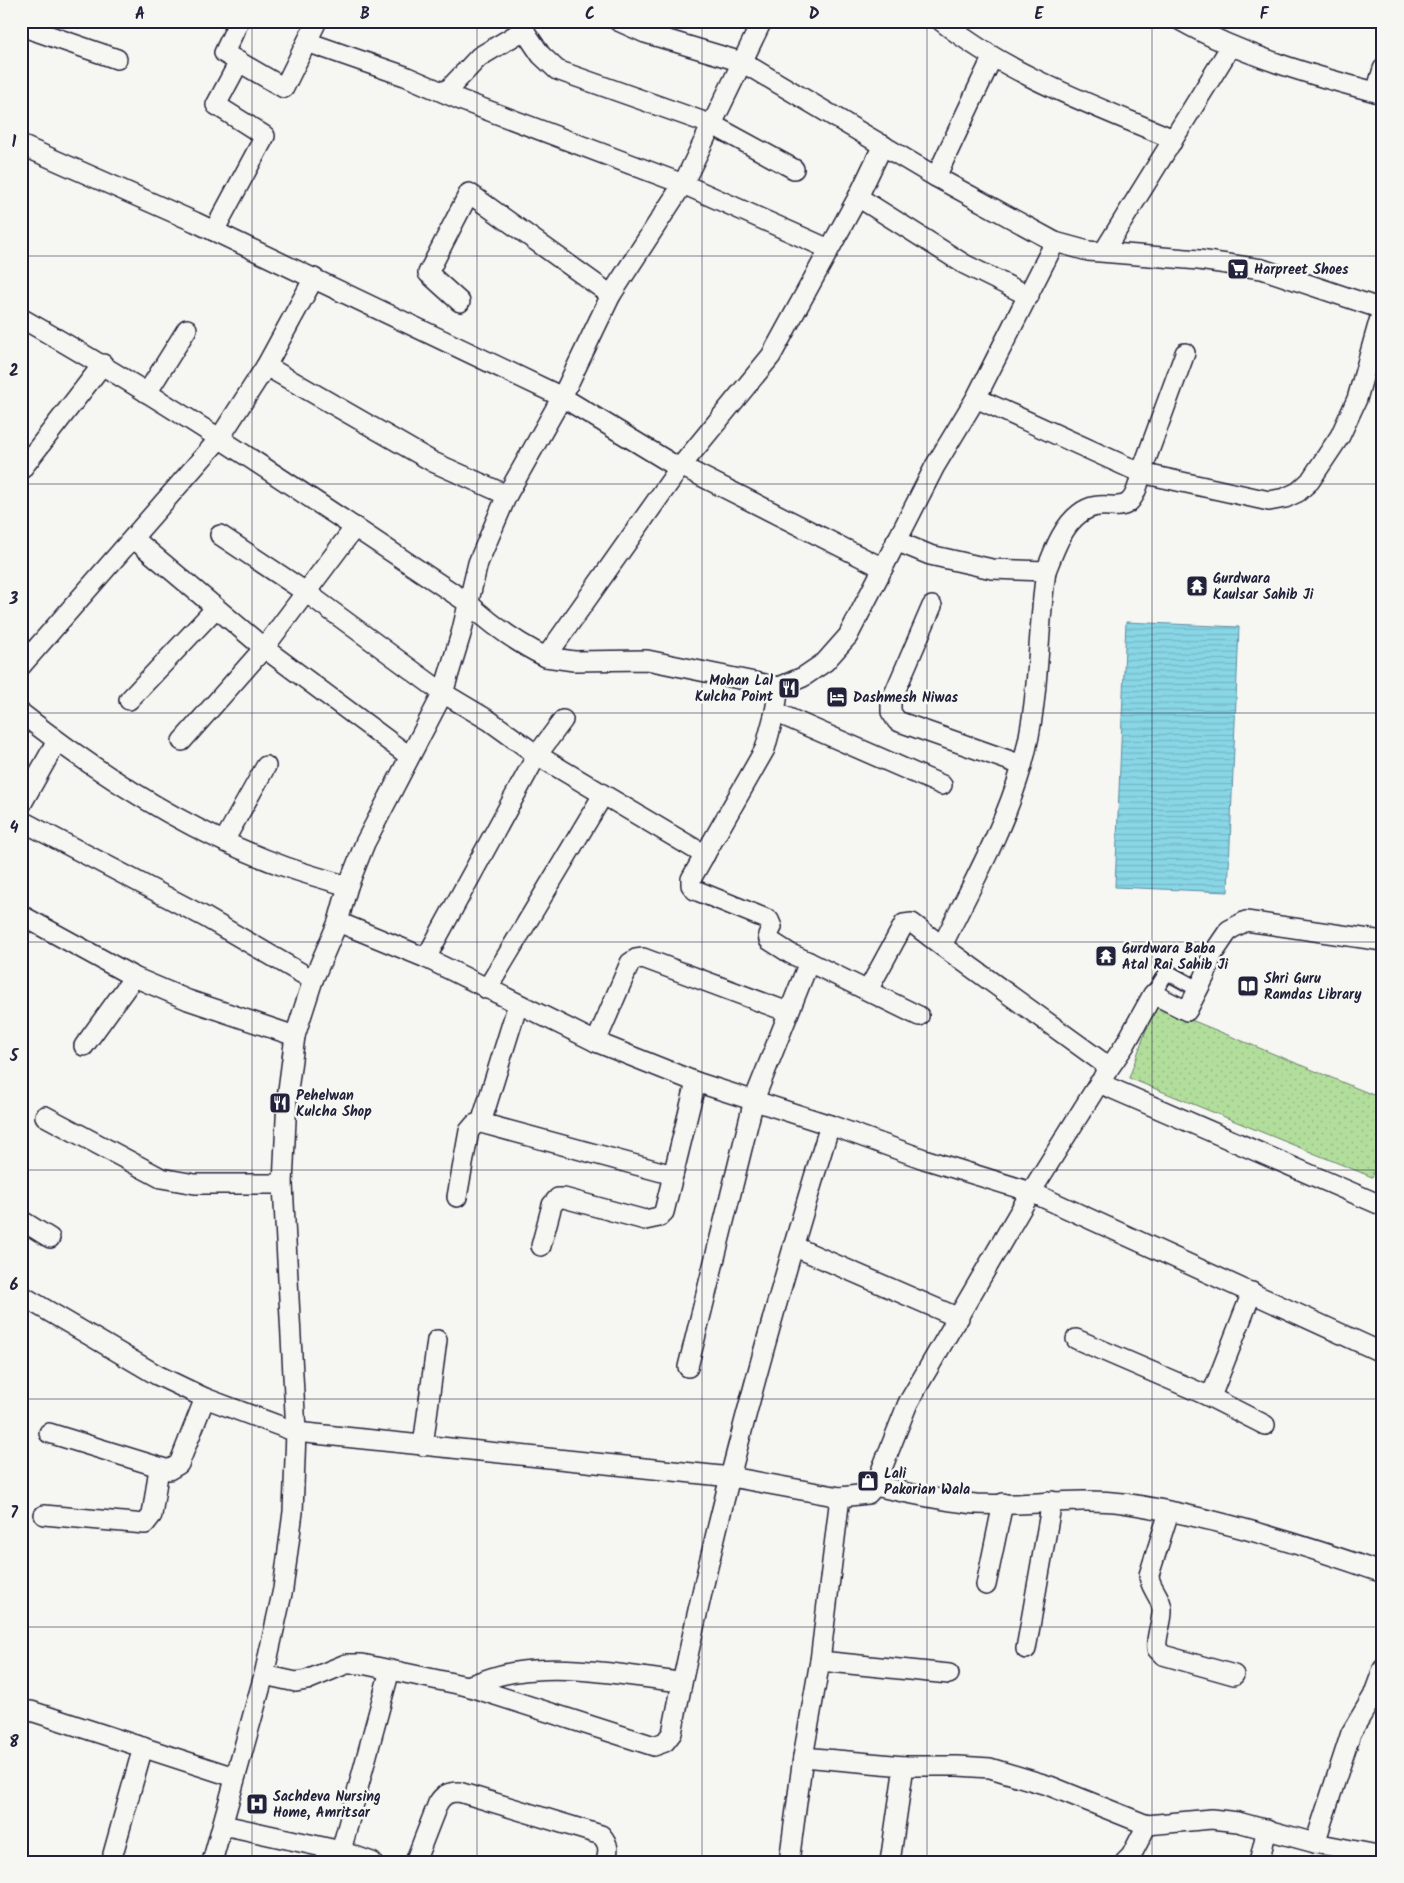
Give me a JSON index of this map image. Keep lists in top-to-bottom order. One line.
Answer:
{"places":{"supermarket":["Harpreet Shoes"],"temple":["Gurdwara Kaulsar Sahib Ji","Gurdwara Baba Atal Rai Sahib Ji"],"restaurant":["Mohan Lal Kulcha Point","Pehelwan Kulcha Shop"],"hotel":["Dashmesh Niwas"],"library":["Shri Guru Ramdas Library"],"shop":["Lali Pakorian Wala"],"hospital":["Sachdeva Nursing Home, Amritsar"]},"grid":{"columns":["A","B","C","D","E","F"],"rows":["1","2","3","4","5","6","7","8"]}}
